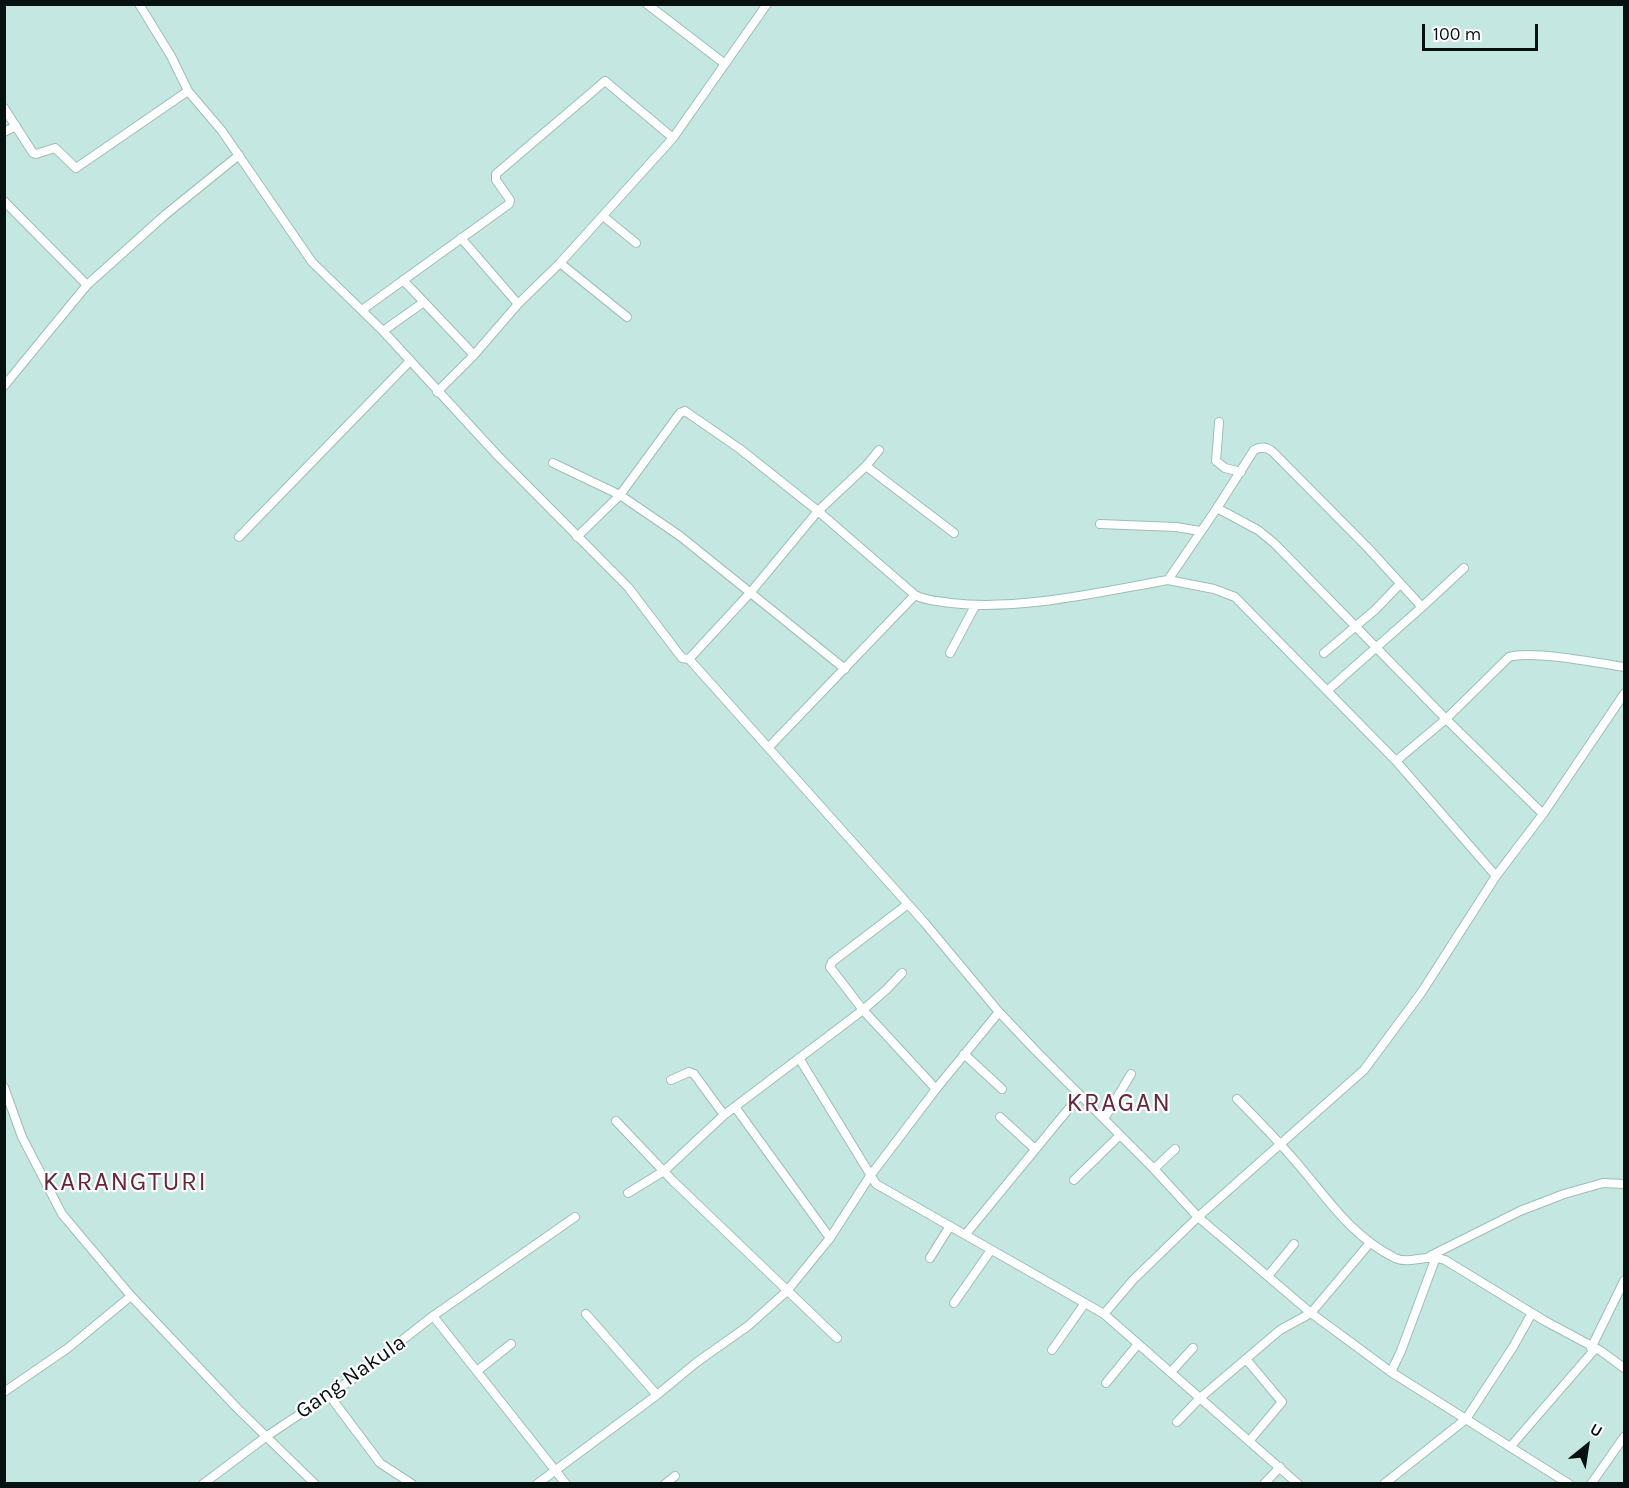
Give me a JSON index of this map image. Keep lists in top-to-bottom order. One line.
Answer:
{"streets":{"street":["Gang Nakula"]},"districts":["KRAGAN","KARANGTURI"],"scale_bar":"100 m","north":"top right"}
